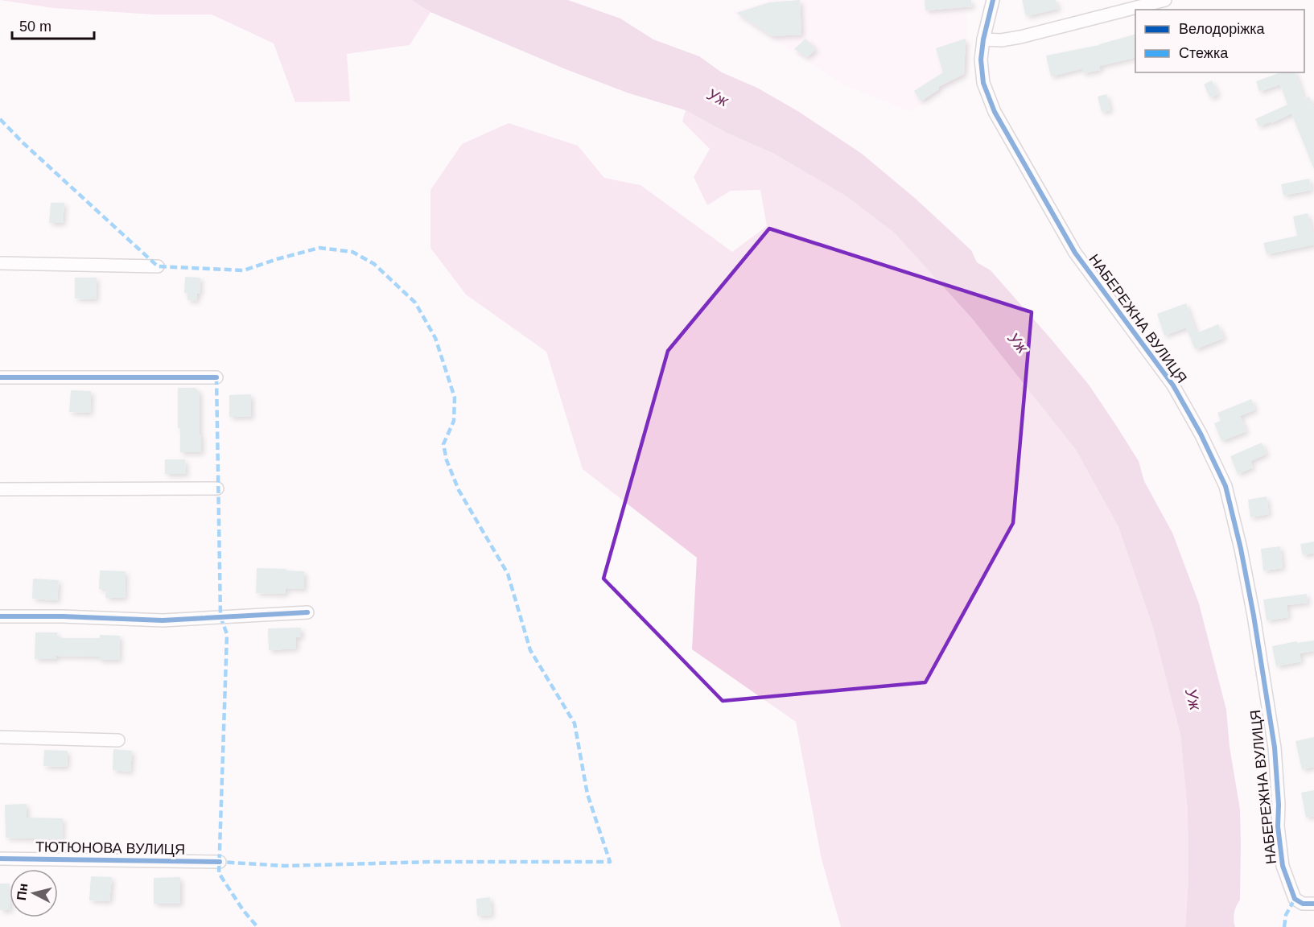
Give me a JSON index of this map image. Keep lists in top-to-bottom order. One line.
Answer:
{"streets":{"street":["НАБЕРЕЖНА ВУЛИЦЯ","ТЮТЮНОВА ВУЛИЦЯ"]},"water":["Уж"],"legend":["Велодоріжка","Стежка"],"scale_bar":"50 m","north":"left"}
